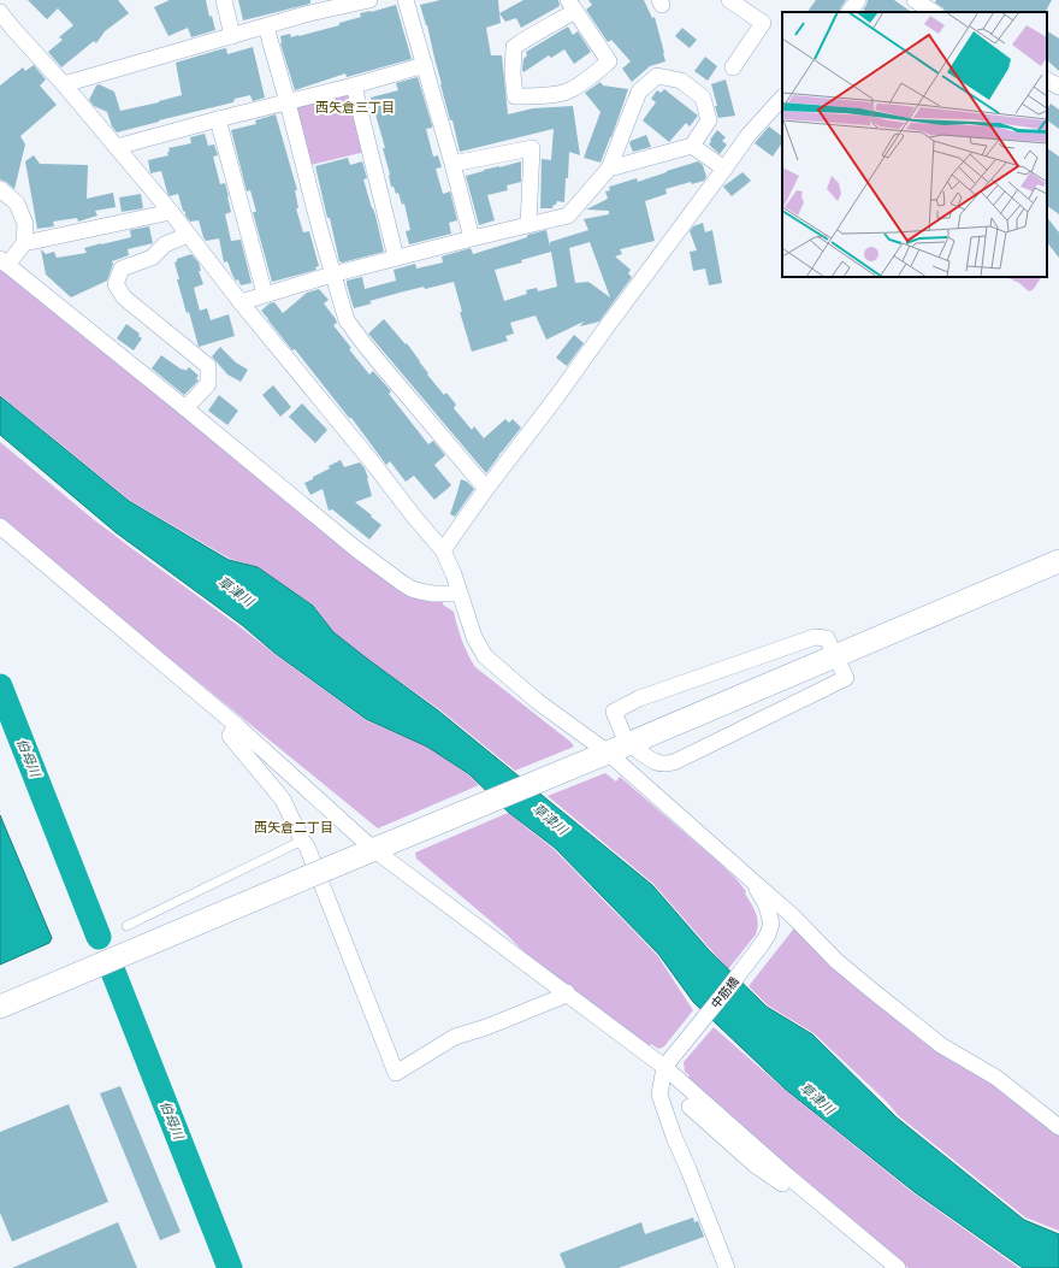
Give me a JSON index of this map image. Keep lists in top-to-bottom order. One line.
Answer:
{"streets":{"street":["中筋橋"]},"districts":["西矢倉三丁目","西矢倉二丁目"],"water":["草津川","伯母川"]}
